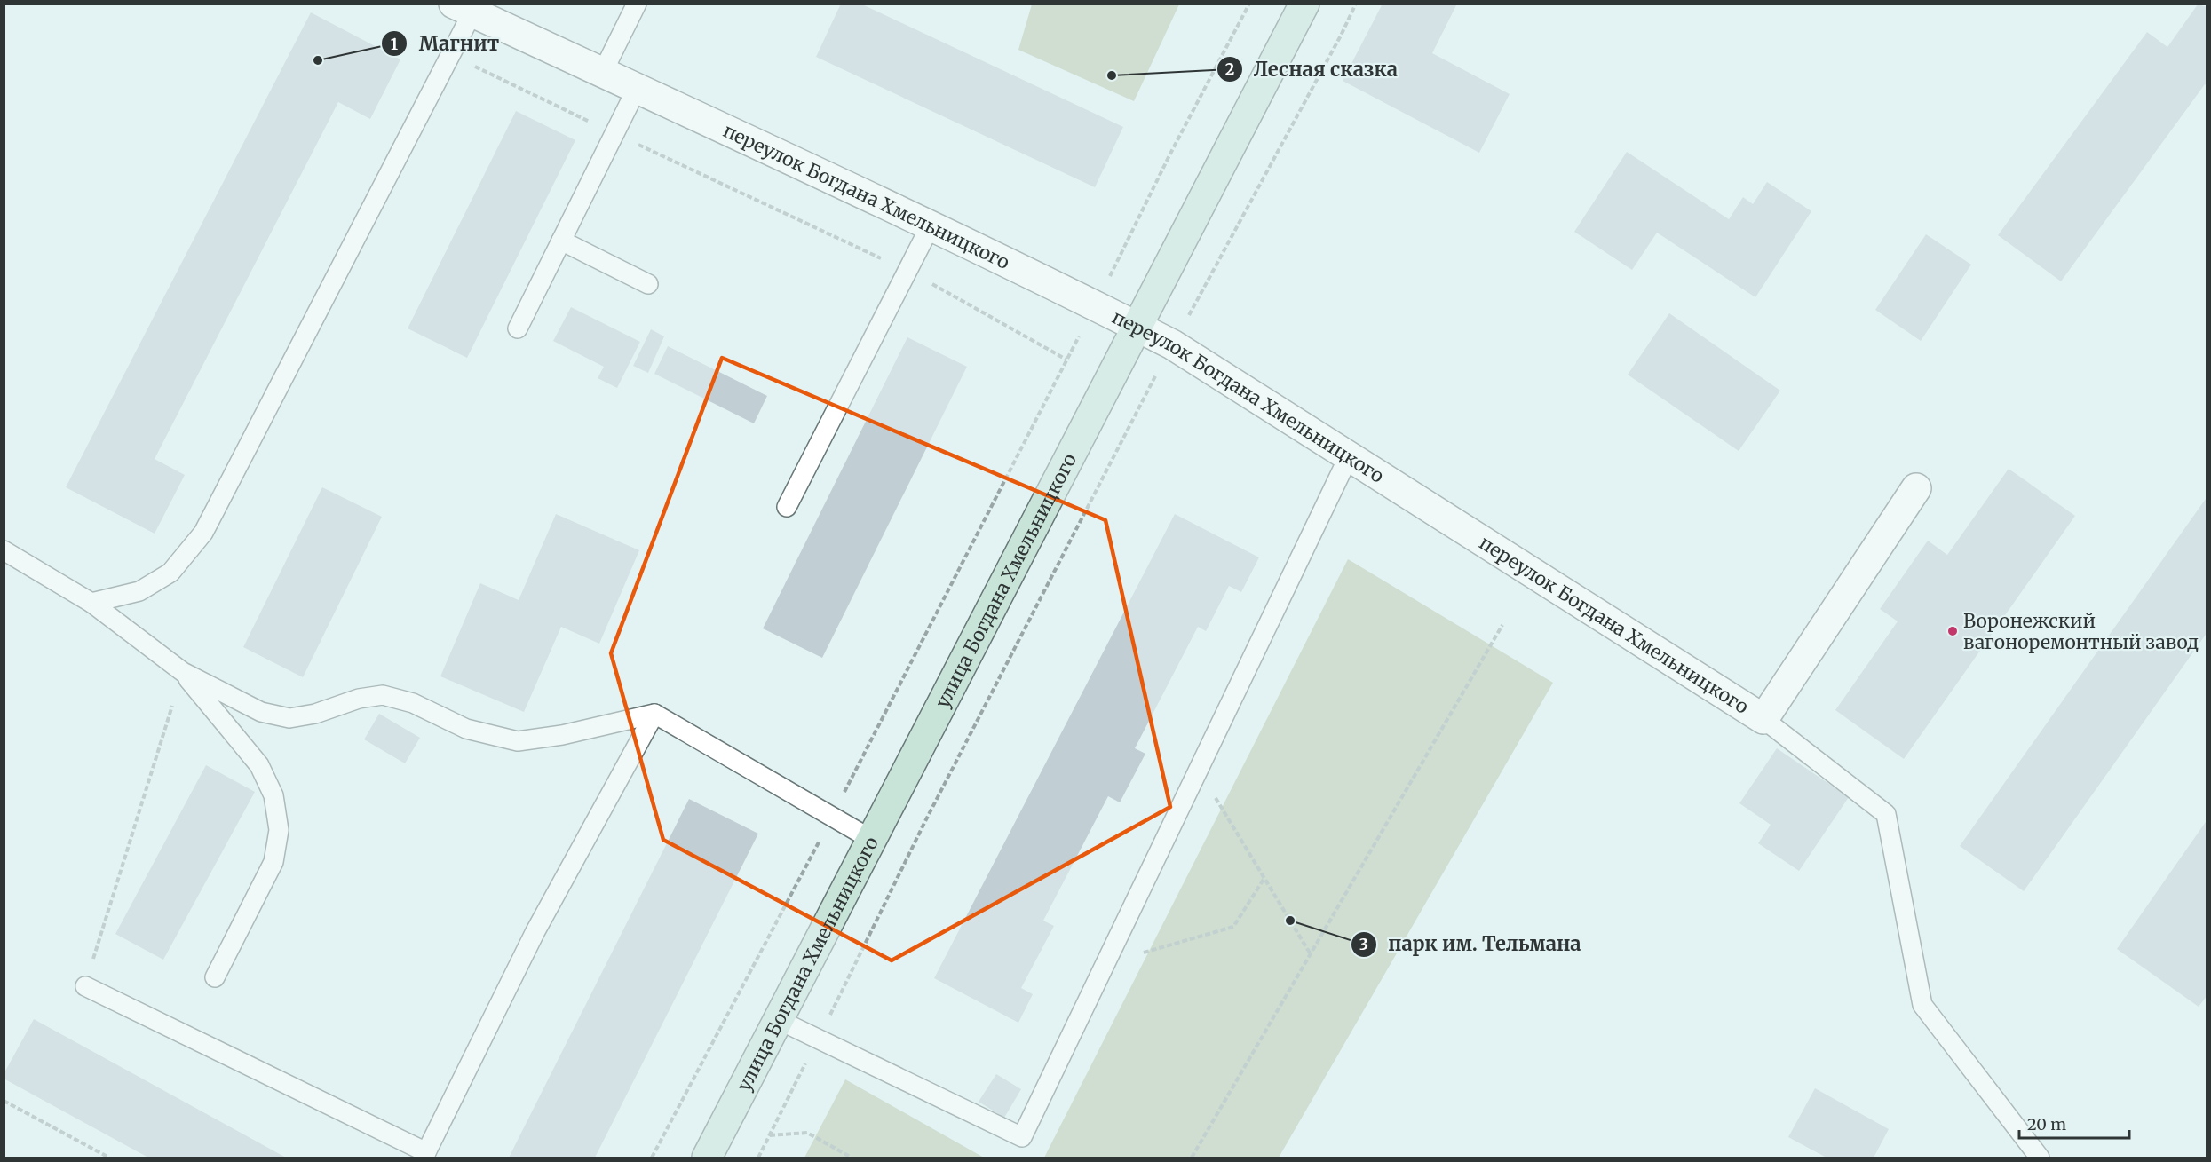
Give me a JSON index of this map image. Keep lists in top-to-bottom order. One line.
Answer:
{"streets":{"main road":["улица Богдана Хмельницкого"],"street":["переулок Богдана Хмельницкого"]},"crossings":[["переулок Богдана Хмельницкого","улица Богдана Хмельницкого"]],"places":["Магнит","Лесная сказка","Воронежский вагоноремонтный завод","парк им. Тельмана"],"scale_bar":"20 m"}
